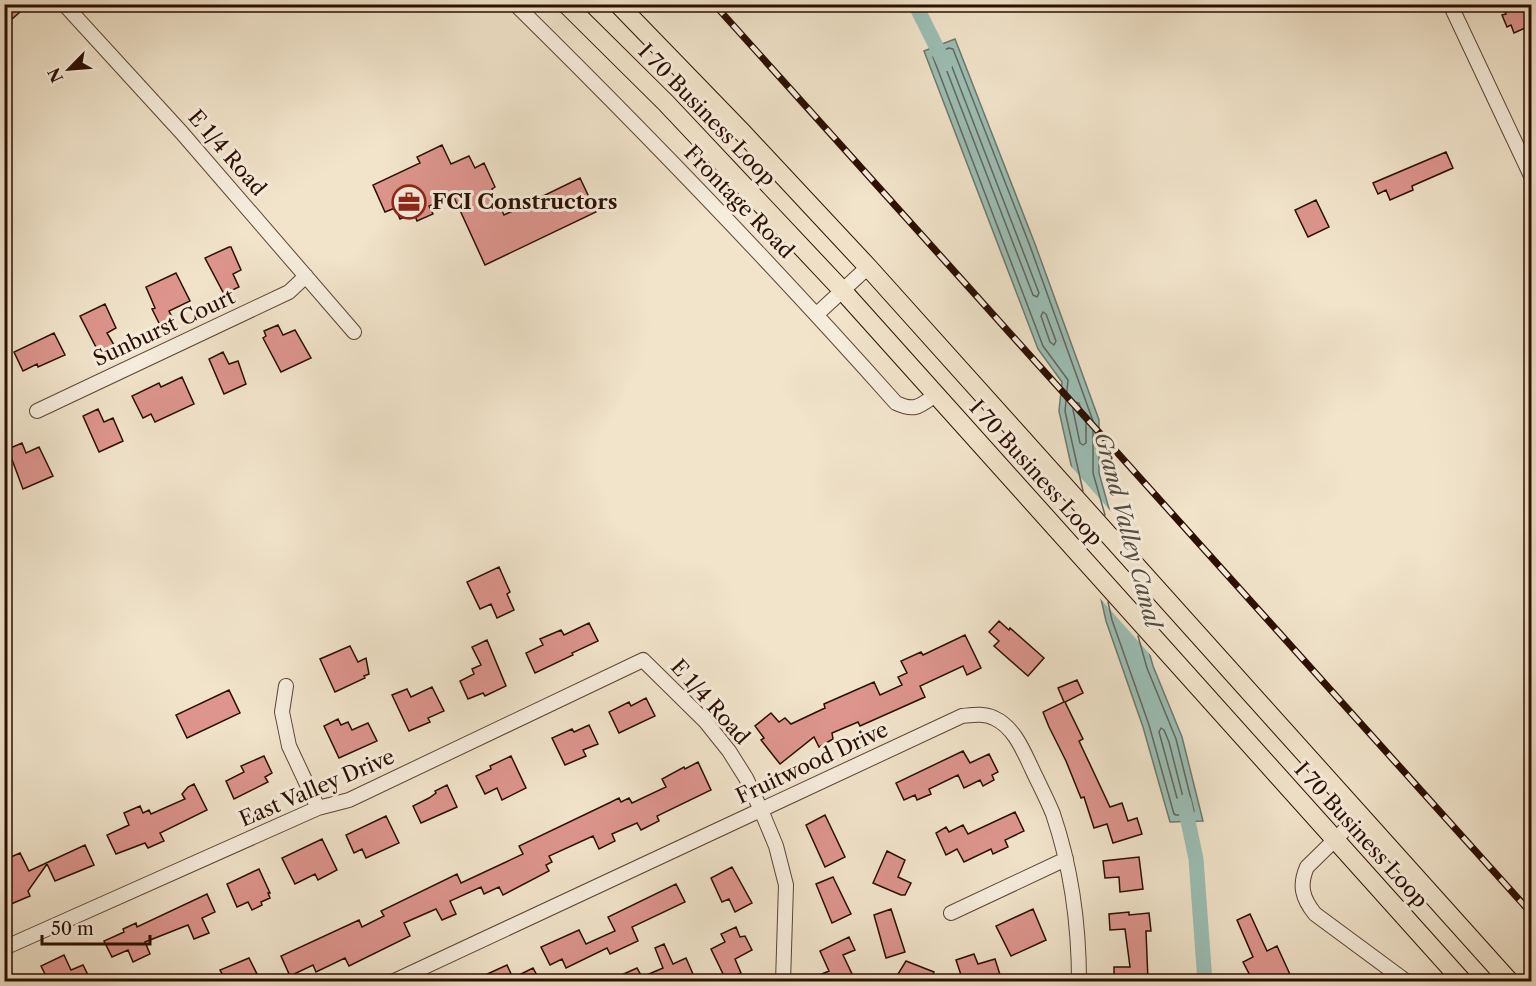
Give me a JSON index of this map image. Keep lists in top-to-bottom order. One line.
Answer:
{"streets":{"main road":["I 70 Business Loop"],"street":["E 1/4 Road","Frontage Road","Sunburst Court","Fruitwood Drive","East Valley Drive"]},"crossings":[["I 70 Business Loop","Frontage Road"],["E 1/4 Road","Sunburst Court"],["E 1/4 Road","Fruitwood Drive"],["E 1/4 Road","East Valley Drive"]],"water":["Grand Valley Canal"],"places":{"office":["FCI Constructors"]},"scale_bar":"50 m","north":"bottom left"}
